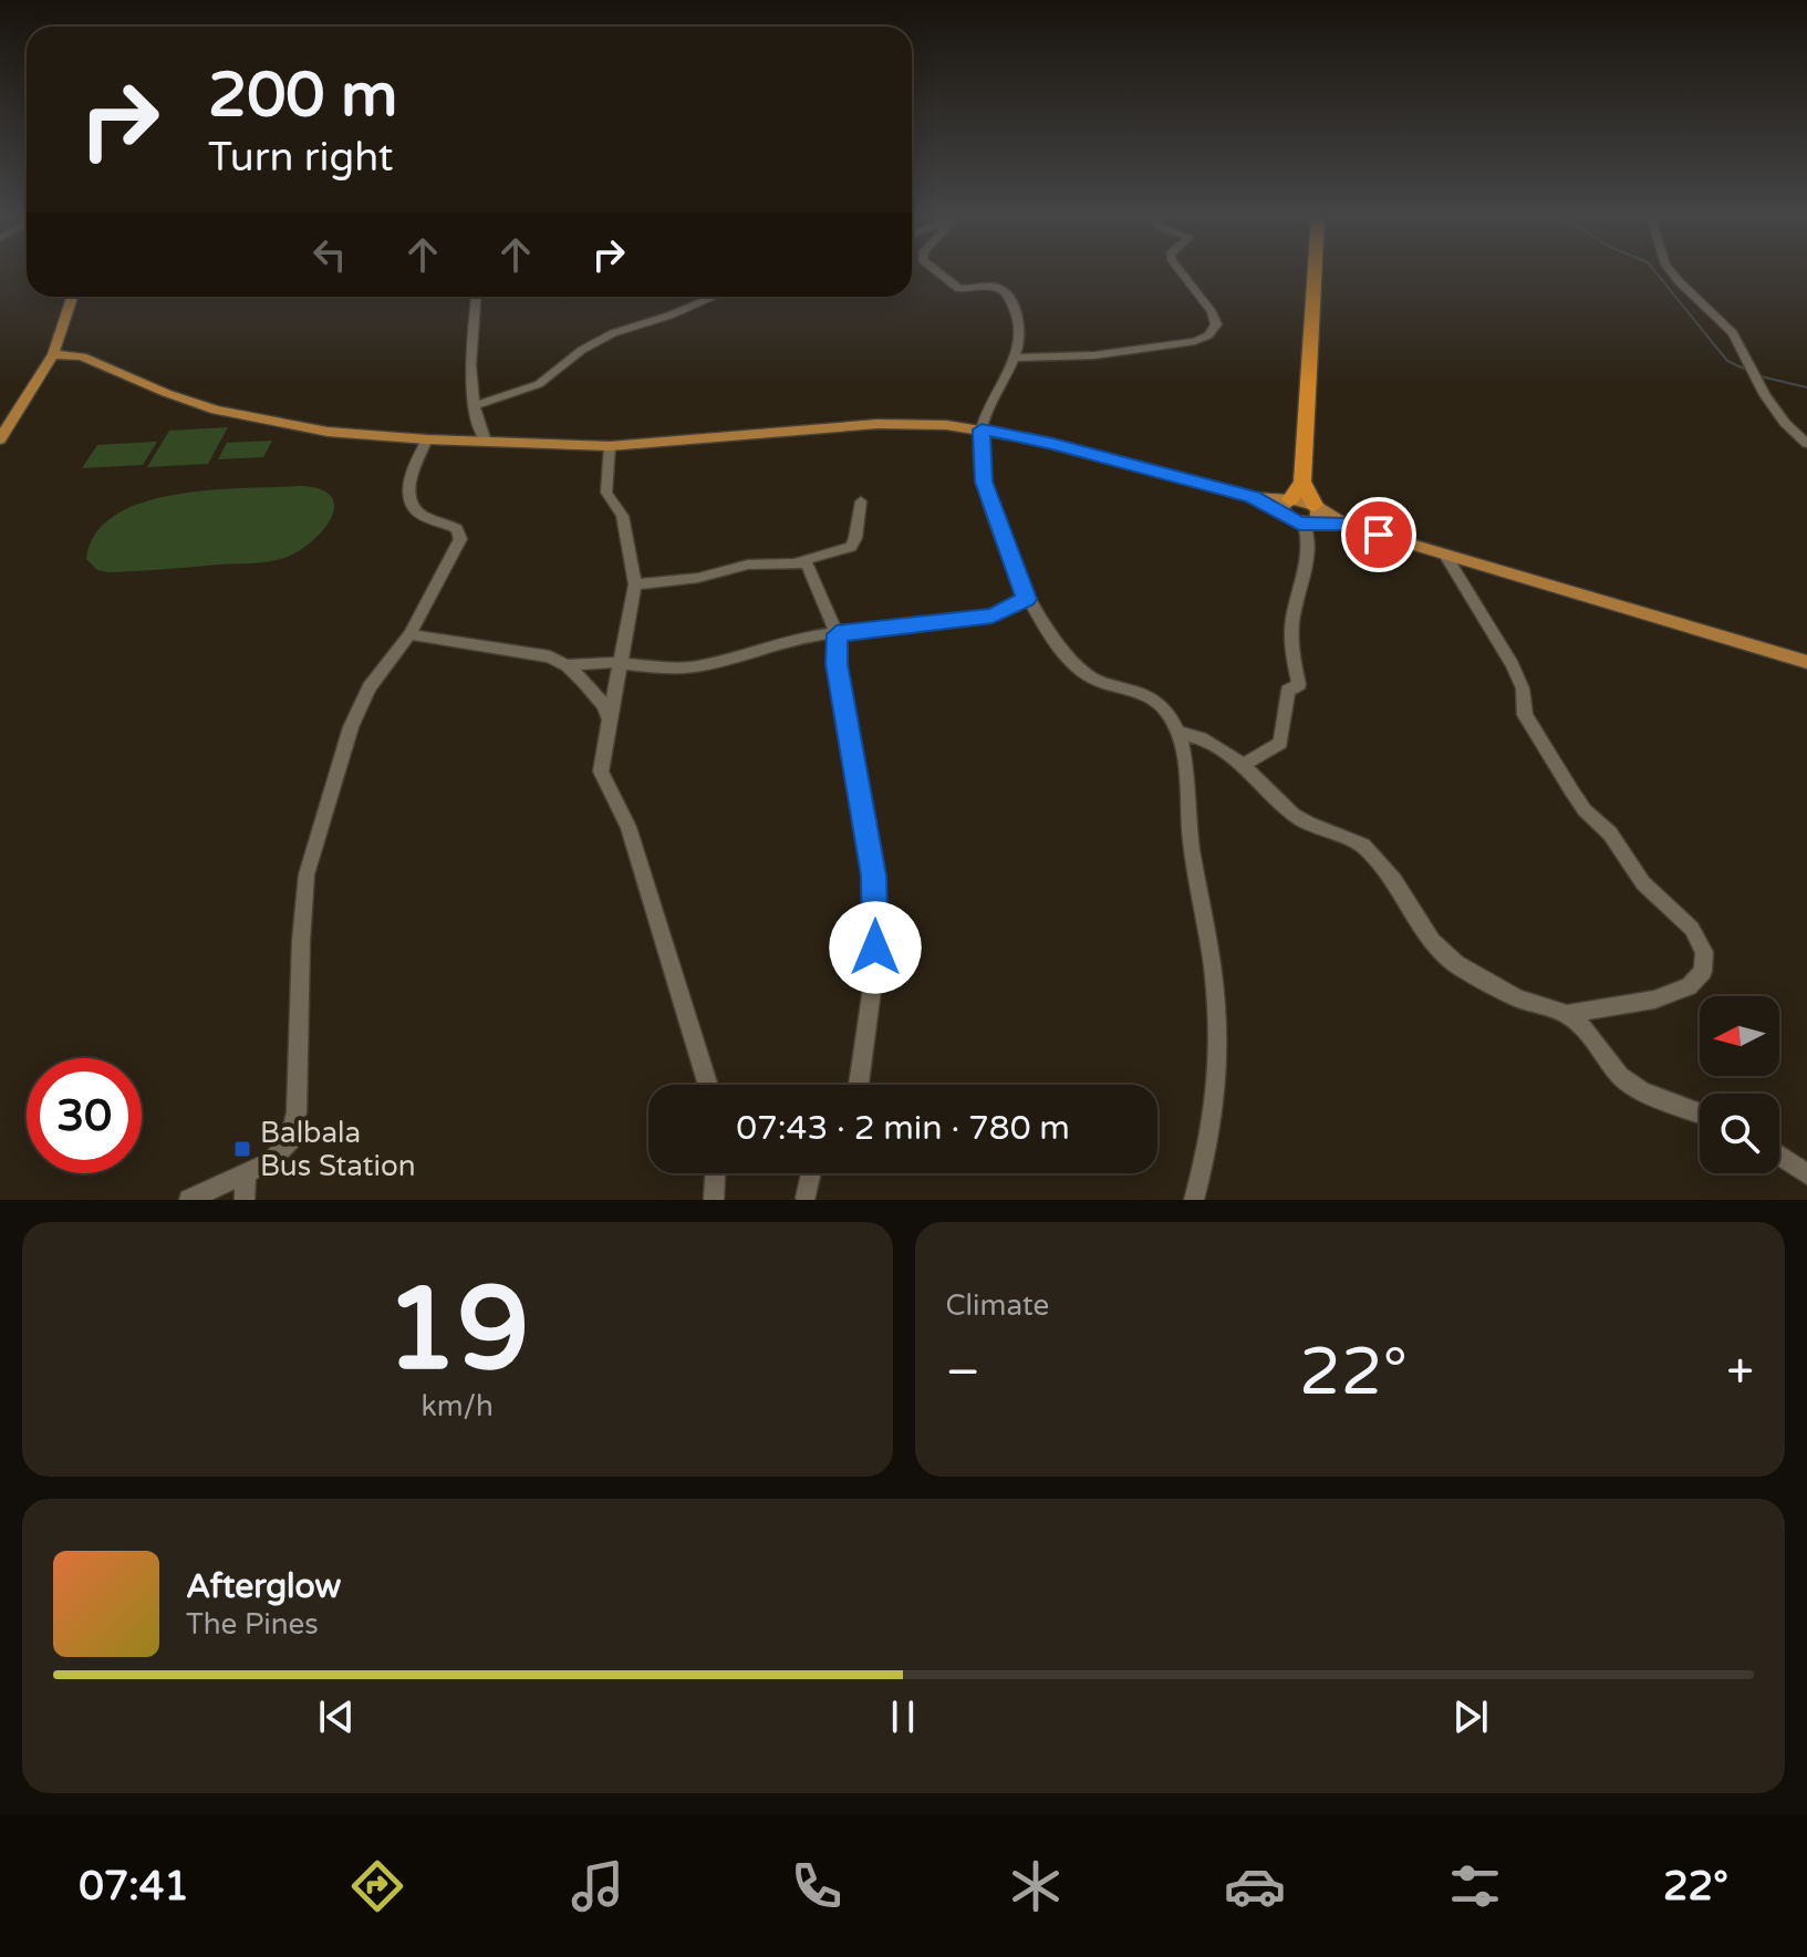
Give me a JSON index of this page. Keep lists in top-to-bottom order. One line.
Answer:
{"places":{"transit":["Balbala Bus Station"]},"north":"left","page":{"turn":["200 m","Turn right"],"limit":"30","trip":"07:43 · 2 min · 780 m","tile":[["19","km/h"],"Climate"],"heat":["−","22°","+"],"song":["Afterglow","The Pines"],"tabs":["07:41","22°"]}}
